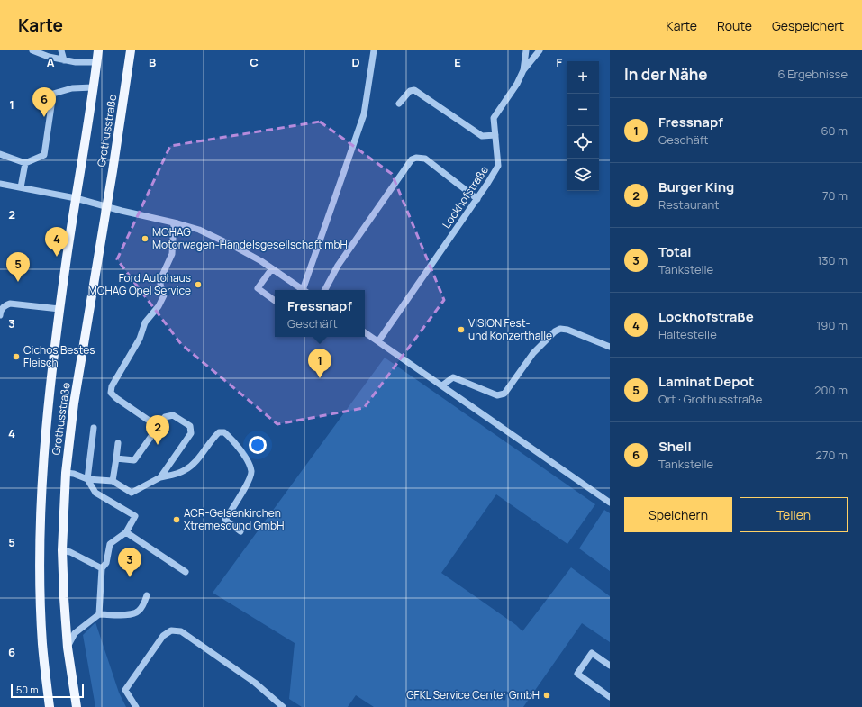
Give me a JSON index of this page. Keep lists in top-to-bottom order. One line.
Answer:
{"streets":{"main road":["Grothusstraße"],"street":["Lockhofstraße"]},"places":["MOHAG Motorwagen-Handelsgesellschaft mbH","Ford Autohaus MOHAG Opel Service","VISION Fest- und Konzerthalle","Cichos Bestes Fleisch","ACR-Gelsenkirchen Xtremesound GmbH","GFKL Service Center GmbH"],"scale_bar":"50 m","page":{"header":"Karte","nav":["Karte","Route","Gespeichert"],"heading":["In der Nähe","6 Ergebnisse"],"map_buttons":["+","−"],"pins":["6","4","5","1","2","3"],"list":[{"mark":"1","name":"Fressnapf","note":"Geschäft","value":"60 m"},{"mark":"2","name":"Burger King","note":"Restaurant","value":"70 m"},{"mark":"3","name":"Total","note":"Tankstelle","value":"130 m"},{"mark":"4","name":"Lockhofstraße","note":"Haltestelle","value":"190 m"},{"mark":"5","name":"Laminat Depot","note":"Ort · Grothusstraße","value":"200 m"},{"mark":"6","name":"Shell","note":"Tankstelle","value":"270 m"}],"popup":["Fressnapf","Geschäft"],"buttons":["Speichern","Teilen"],"scale":"50 m"},"grid":{"columns":["A","B","C","D","E","F"],"rows":["1","2","3","4","5","6"]}}
